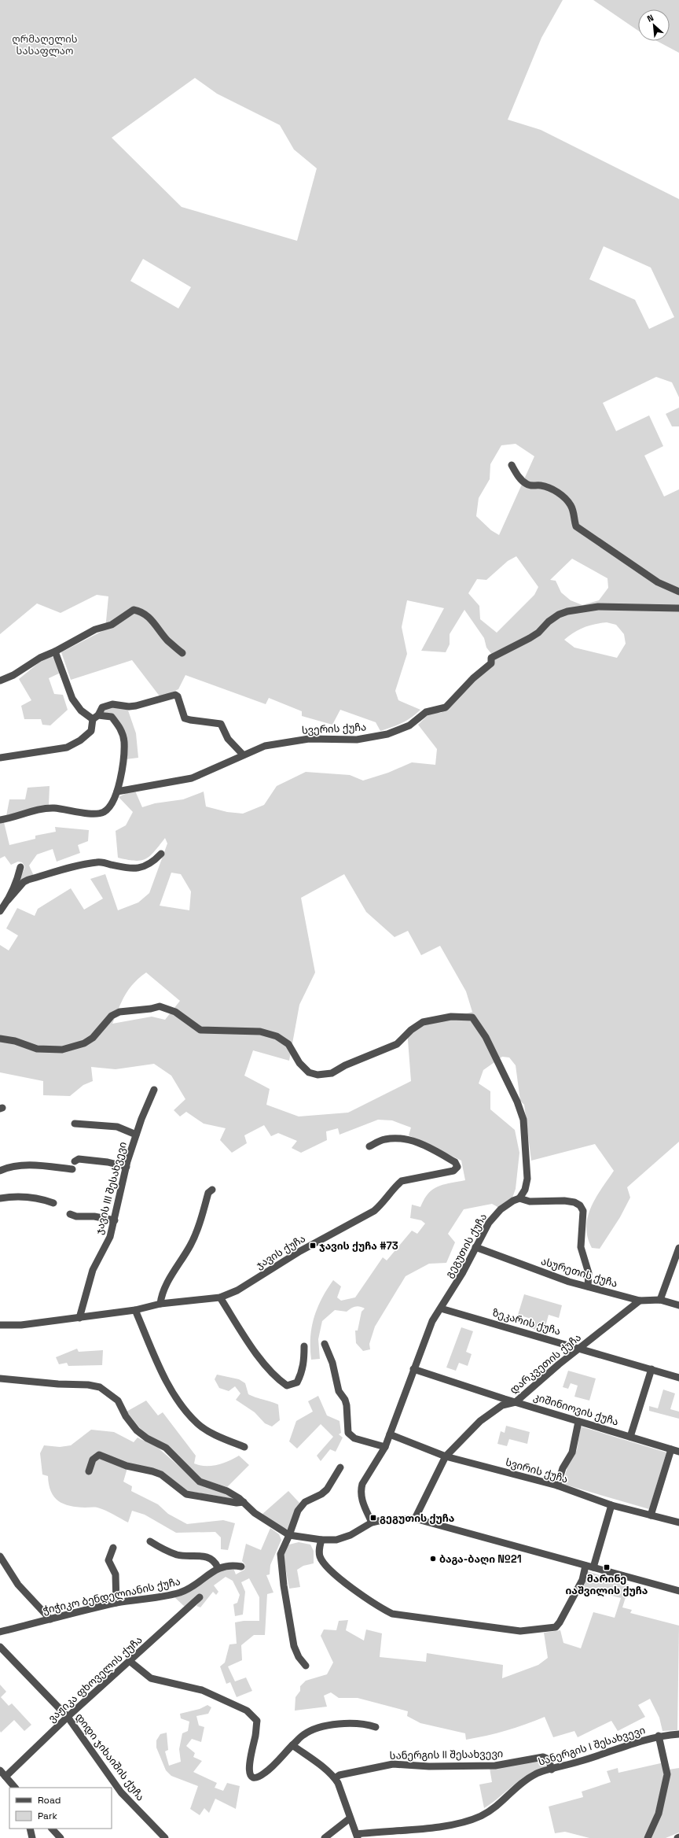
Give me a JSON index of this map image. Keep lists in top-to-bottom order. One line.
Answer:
{"streets":{"street":["სვერის ქუჩა","ჯავის III შესახვევი","გეგუთის ქუჩა","ჯავის ქუჩა","ასურეთის ქუჩა","ზეკარის ქუჩა","დარკვეთის ქუჩა","კიშინიოვის ქუჩა","სვირის ქუჩა","ჭიჭიკო ბენდელიანის ქუჩა","ვაჟიკა ფხოველის ქუჩა","სანერგის I შესახვევი","სანერგის II შესახვევი","დიდი ჯიხაიშის ქუჩა"]},"crossings":[["ჯავის III შესახვევი","ჯავის ქუჩა"],["გეგუთის ქუჩა","ასურეთის ქუჩა"],["გეგუთის ქუჩა","ზეკარის ქუჩა"],["გეგუთის ქუჩა","კიშინიოვის ქუჩა"],["გეგუთის ქუჩა","სვირის ქუჩა"],["ასურეთის ქუჩა","დარკვეთის ქუჩა"],["ზეკარის ქუჩა","დარკვეთის ქუჩა"],["დარკვეთის ქუჩა","კიშინიოვის ქუჩა"],["დარკვეთის ქუჩა","სვირის ქუჩა"],["ვაჟიკა ფხოველის ქუჩა","დიდი ჯიხაიშის ქუჩა"],["სანერგის I შესახვევი","სანერგის II შესახვევი"]],"parks":["ღრმაღელის სასაფლაო"],"places":{"transit":["ჯავის ქუჩა #73","გეგუთის ქუჩა","მარინე იაშვილის ქუჩა"],"other":["ბაგა-ბაღი №21"]},"legend":["Road","Park"],"north":"top left"}
